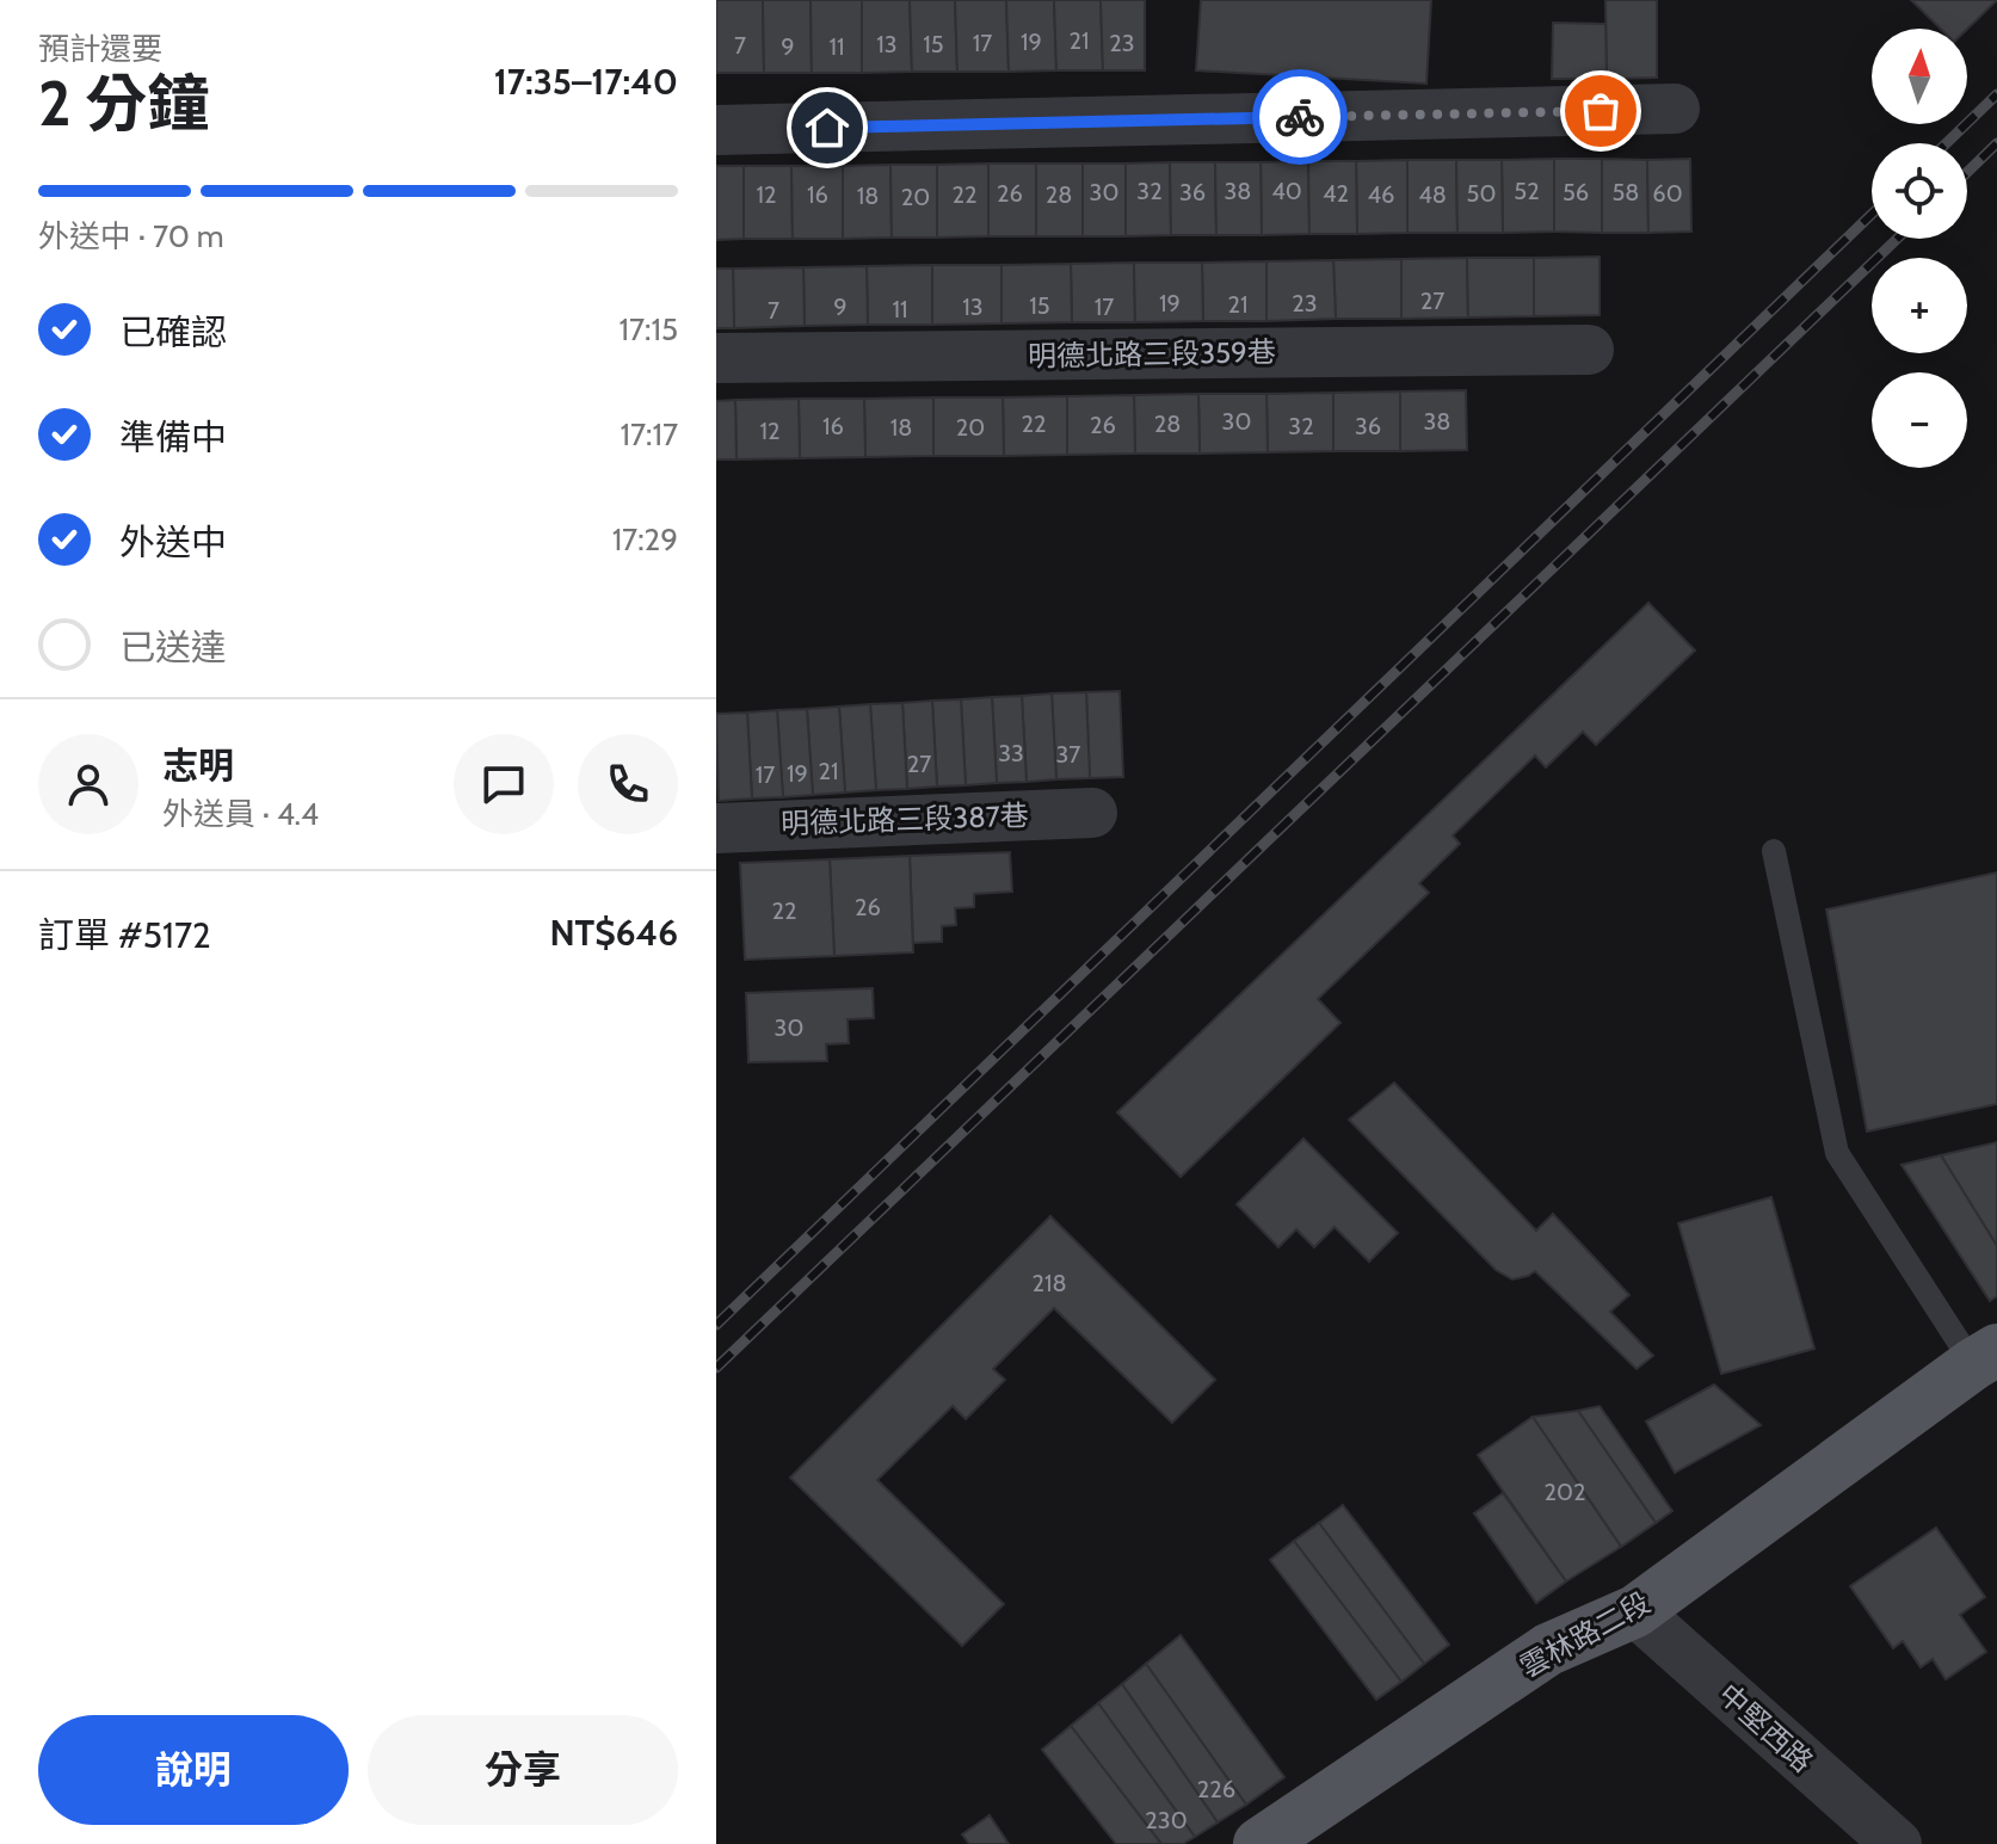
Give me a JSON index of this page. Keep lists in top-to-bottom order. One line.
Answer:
{"streets":{"main road":["雲林路二段"],"street":["明德北路三段359巷","明德北路三段387巷","中堅西路"]},"crossings":[["雲林路二段","中堅西路"]],"house_numbers":["21","19","17","23","13","15","7","9","11","32","38","40","52","30","36","56","58","26","42","50","60","12","16","22","28","46","48","18","20","27","19","23","21","15","9","13","17","11","7","30","38","22","28","26","16","32","36","18","20","12","33","37","27","21","19","17","26","22","30","218","202","226","230"],"north":"top","page":{"heading":["2 分鐘","預計還要","17:35–17:40"],"panel":["志明","外送員 · 4.4","訂單 #5172","NT$646"],"map_buttons":["+","−"],"bar":"外送中 · 70 m","list":[["已確認","17:15"],["準備中","17:17"],["外送中","17:29"],"已送達"],"buttons":["說明","分享"]}}
